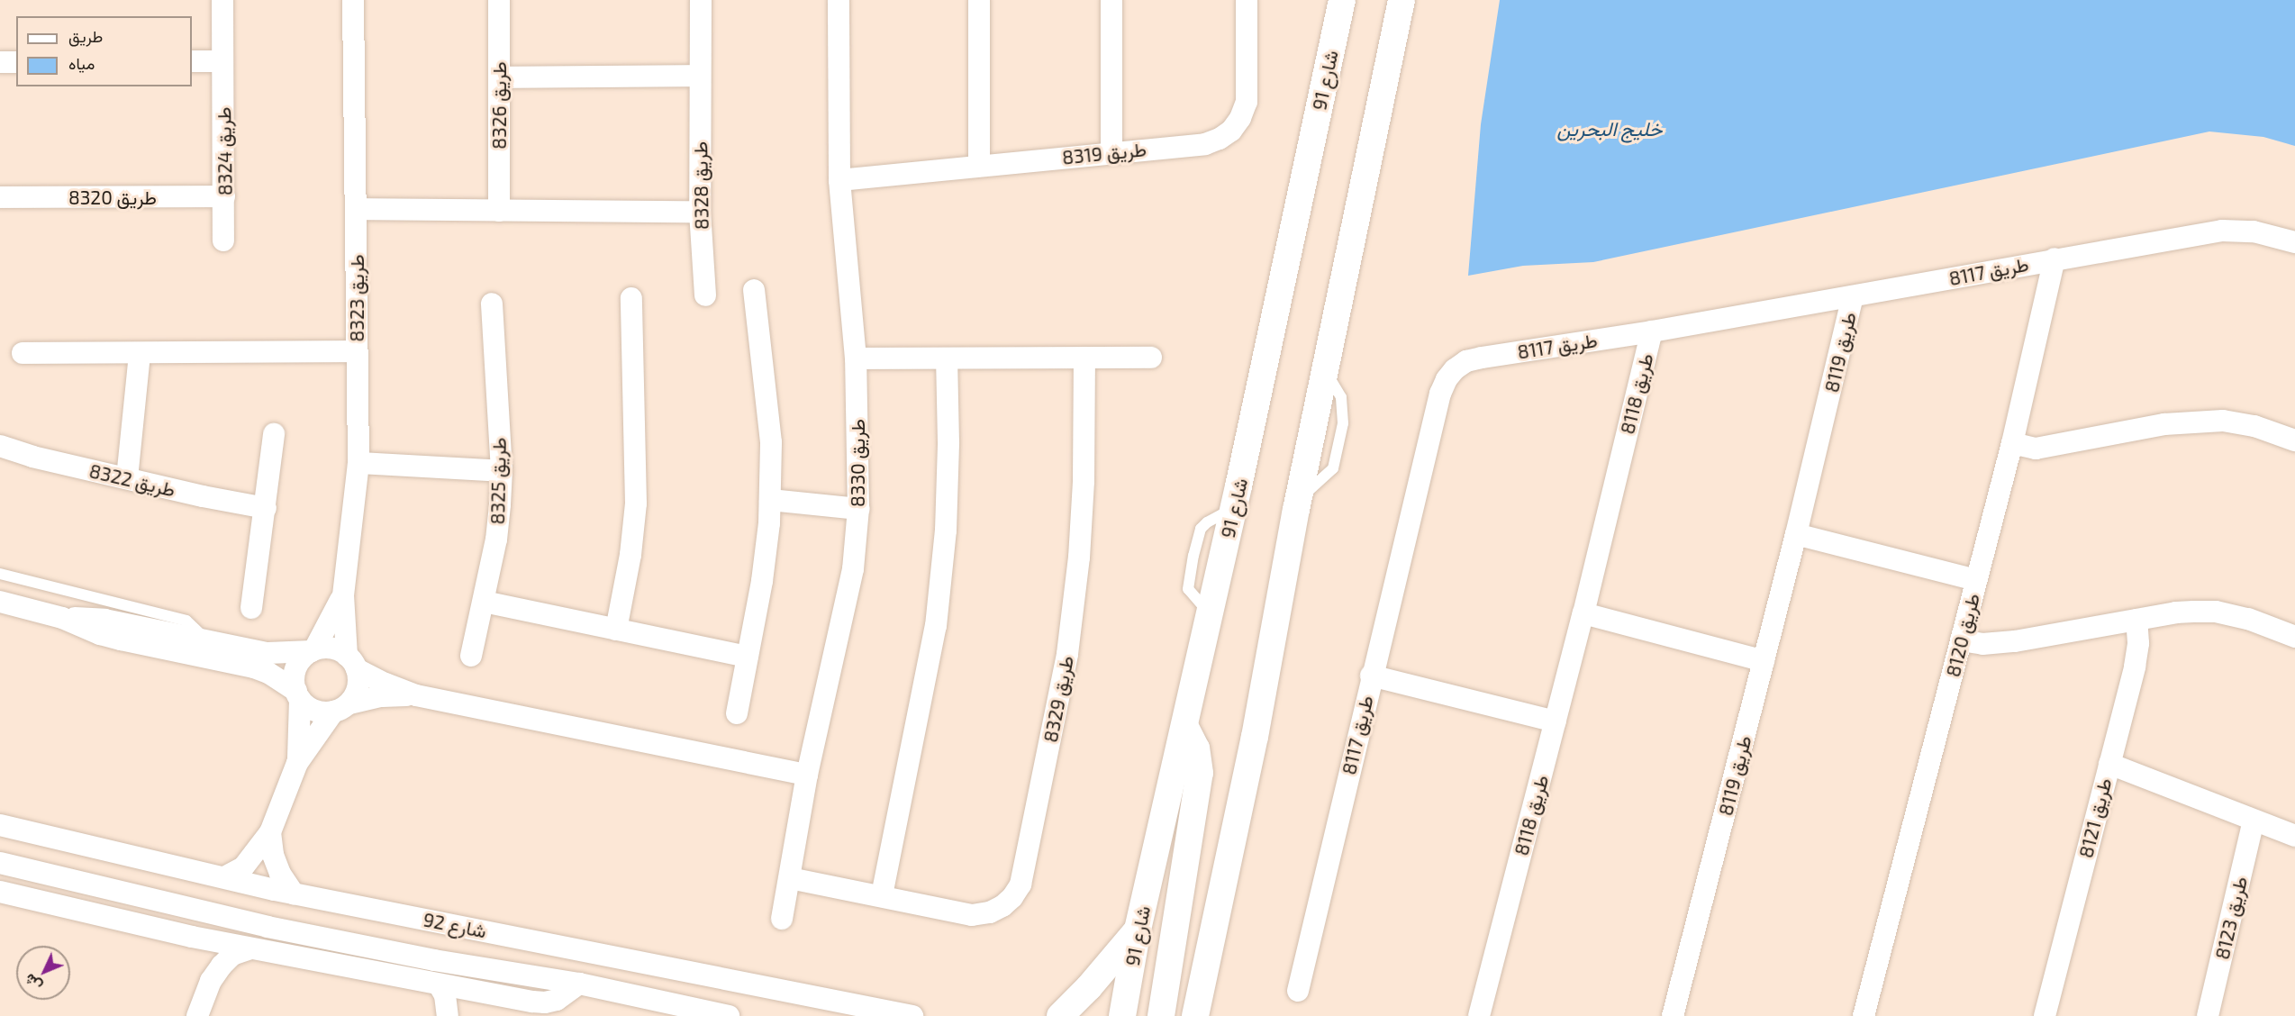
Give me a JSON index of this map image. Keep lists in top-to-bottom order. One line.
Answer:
{"streets":{"street":["شارع 91","طريق 8326","طريق 8324","طريق 8319","طريق 8328","طريق 8320","طريق 8117","طريق 8323","طريق 8119","طريق 8118","طريق 8330","طريق 8322","طريق 8325","طريق 8120","طريق 8329","طريق 8121","طريق 8123","شارع 92"]},"crossings":[["طريق 8324","طريق 8320"],["طريق 8319","طريق 8330"],["طريق 8117","طريق 8119"],["طريق 8117","طريق 8118"],["طريق 8117","طريق 8120"],["طريق 8330","طريق 8329"]],"water":["خليج البحرين"],"legend":["طريق","مياه"],"north":"bottom left"}
